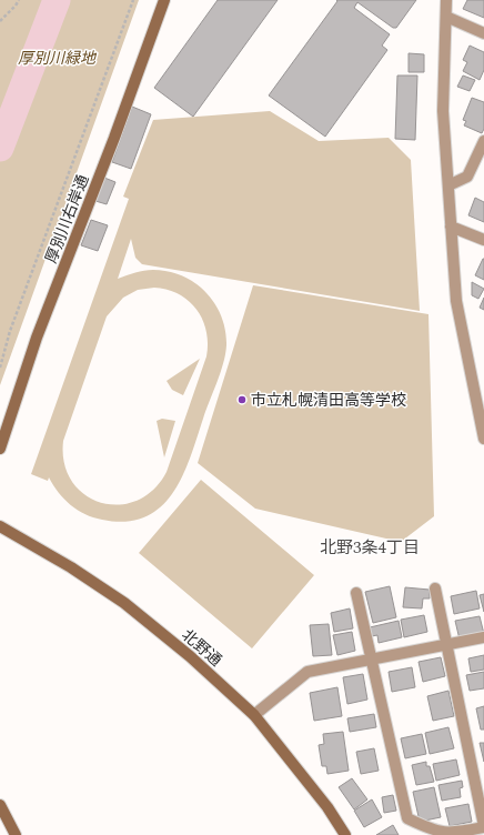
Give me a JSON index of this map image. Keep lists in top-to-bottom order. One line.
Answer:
{"streets":{"street":["厚別川右岸通","北野通"]},"districts":["北野3条4丁目"],"parks":["厚別川緑地"],"places":["市立札幌清田高等学校"]}
